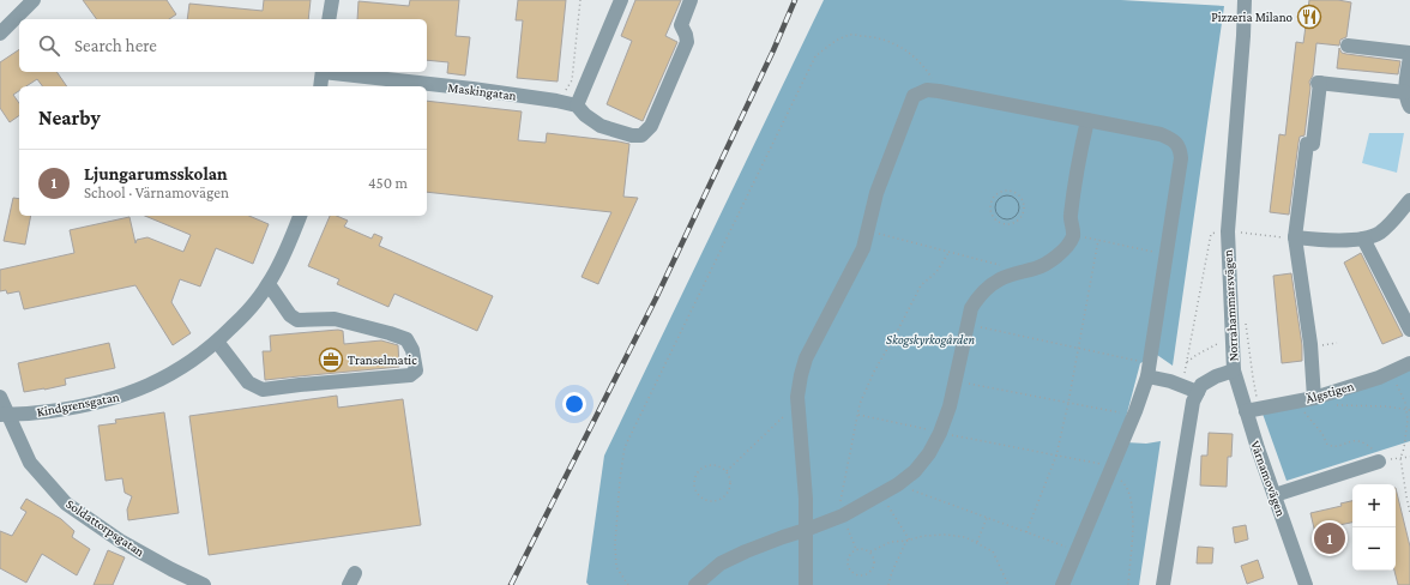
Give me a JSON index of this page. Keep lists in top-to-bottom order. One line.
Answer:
{"streets":{"street":["Maskingatan","Norrahammarsvägen","Älgstigen","Kindgrensgatan","Värnamovägen","Soldattorpsgatan"]},"crossings":[["Norrahammarsvägen","Värnamovägen"],["Älgstigen","Värnamovägen"],["Kindgrensgatan","Soldattorpsgatan"]],"parks":["Skogskyrkogården"],"places":{"restaurant":["Pizzeria Milano"],"office":["Transelmatic"]},"page":{"search":"Search here","heading":"Nearby","list":[{"mark":"1","name":"Ljungarumsskolan","note":"School · Värnamovägen","value":"450 m"}],"map_buttons":["+","−"],"pins":"1"}}
